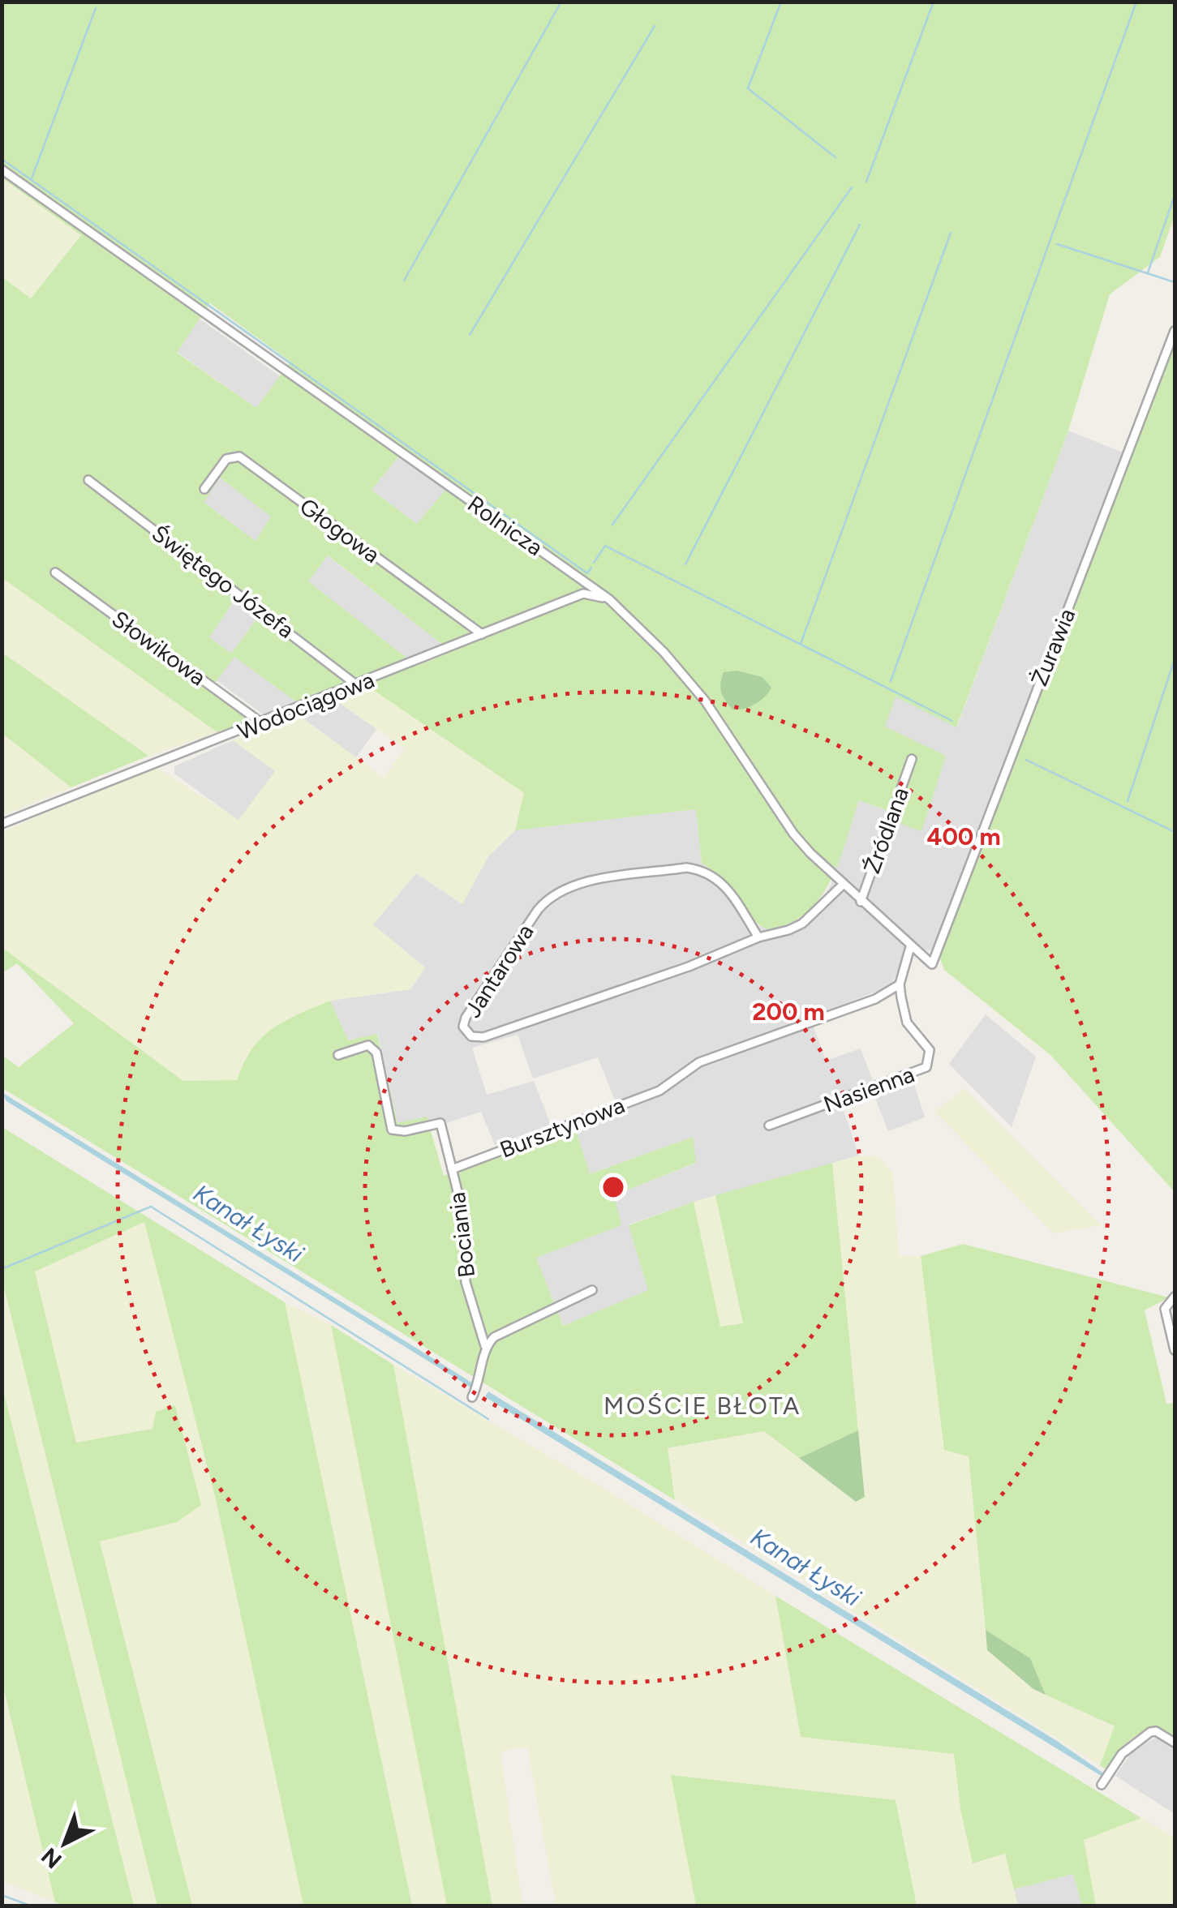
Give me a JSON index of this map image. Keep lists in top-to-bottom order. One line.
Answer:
{"streets":{"street":["Rolnicza","Głogowa","Świętego Józefa","Żurawia","Słowikowa","Wodociągowa","Źródlana","Jantarowa","Nasienna","Bursztynowa","Bociania"]},"crossings":[["Rolnicza","Żurawia"],["Rolnicza","Wodociągowa"],["Rolnicza","Źródlana"],["Rolnicza","Jantarowa"],["Rolnicza","Nasienna"],["Głogowa","Wodociągowa"],["Świętego Józefa","Wodociągowa"],["Słowikowa","Wodociągowa"],["Nasienna","Bursztynowa"],["Bursztynowa","Bociania"]],"districts":["MOŚCIE BŁOTA"],"water":["Kanał Łyski"],"north":"bottom left","rings":["400 m","200 m"]}
